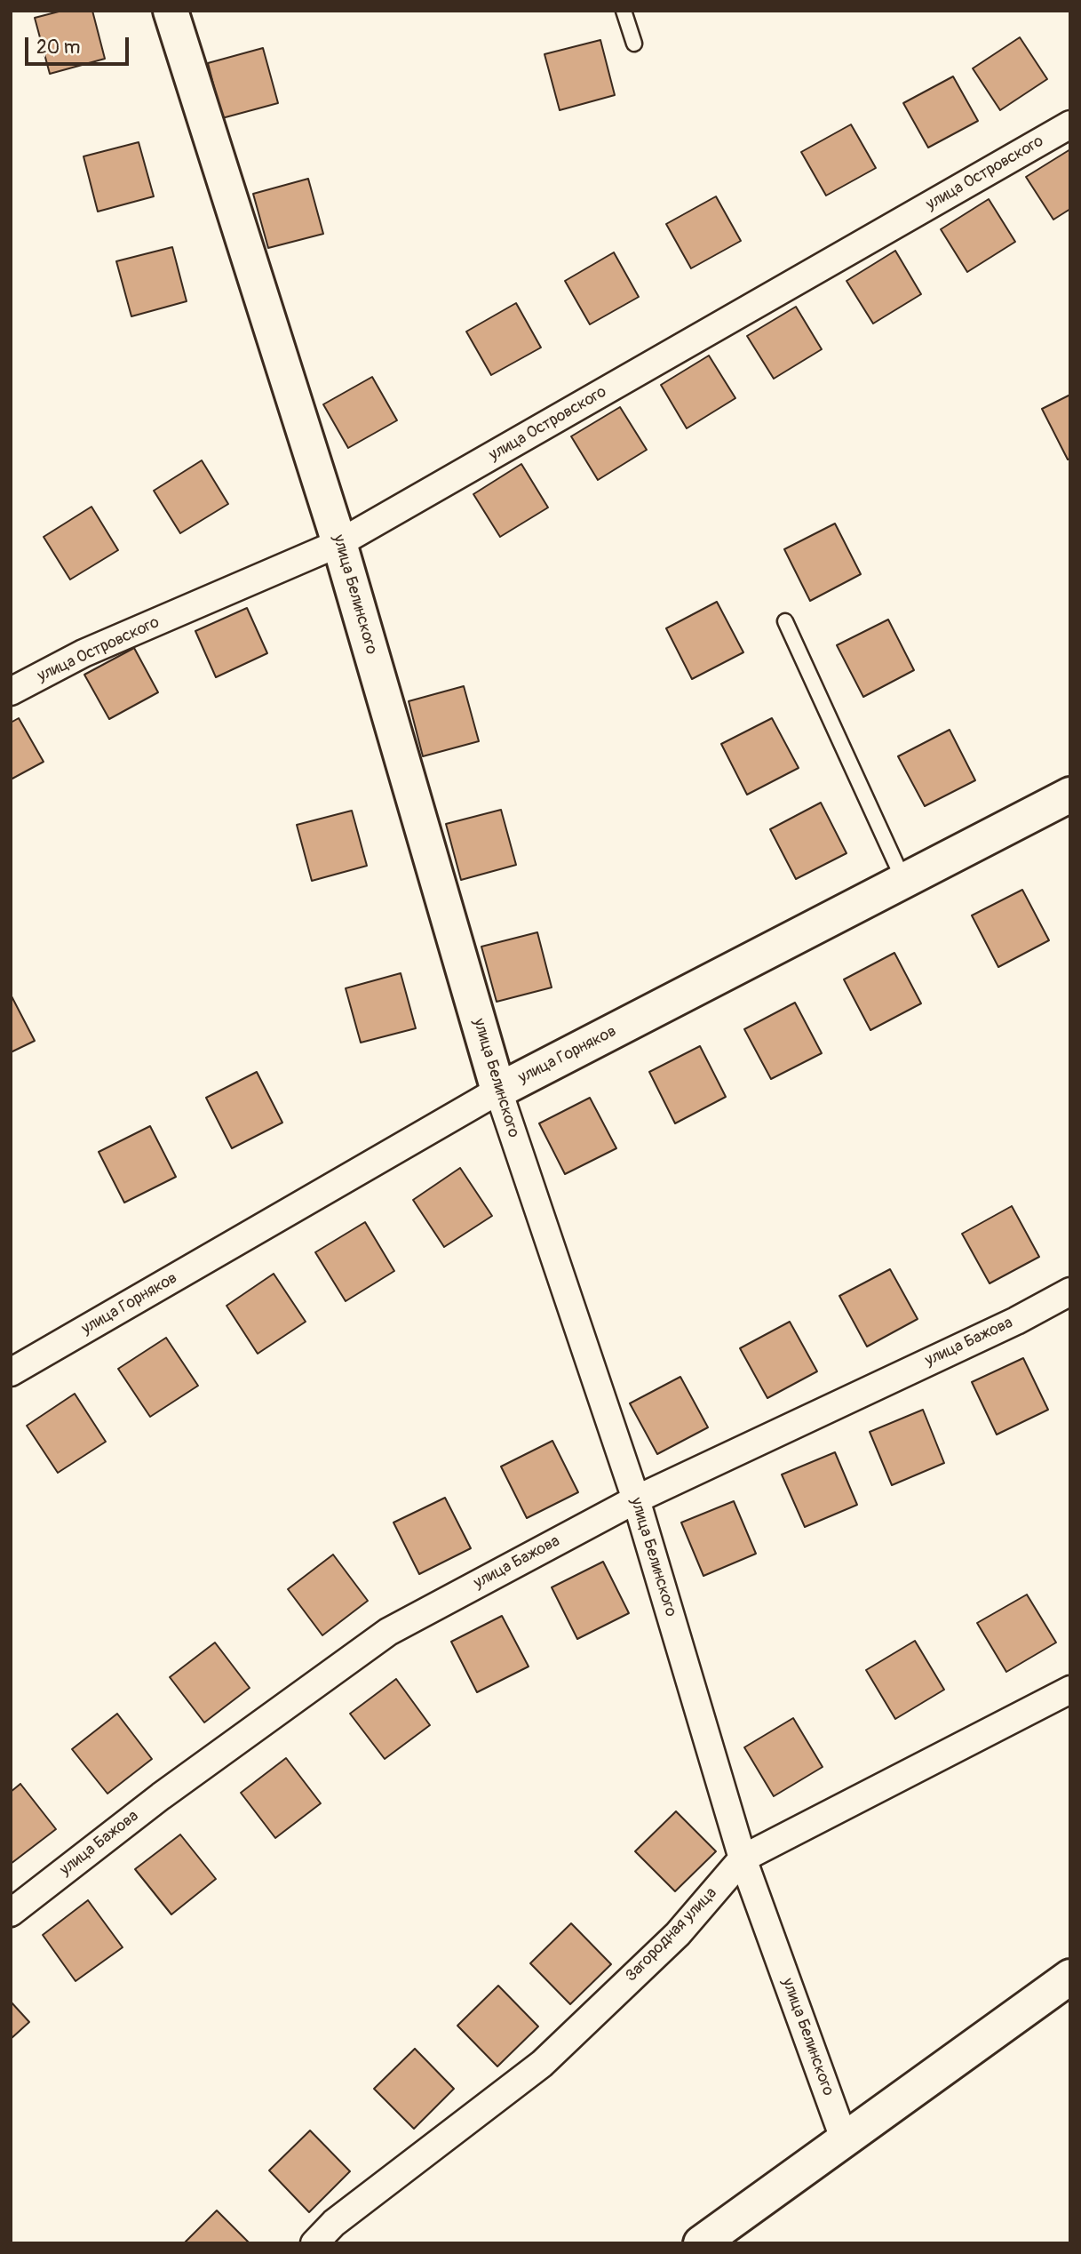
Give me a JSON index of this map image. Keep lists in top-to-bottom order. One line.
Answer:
{"streets":{"main road":["улица Белинского","улица Горняков"],"street":["улица Островского","улица Бажова","Загородная улица"]},"crossings":[["улица Островского","улица Белинского"],["улица Белинского","улица Горняков"],["улица Белинского","улица Бажова"],["улица Белинского","Загородная улица"]],"scale_bar":"20 m"}
